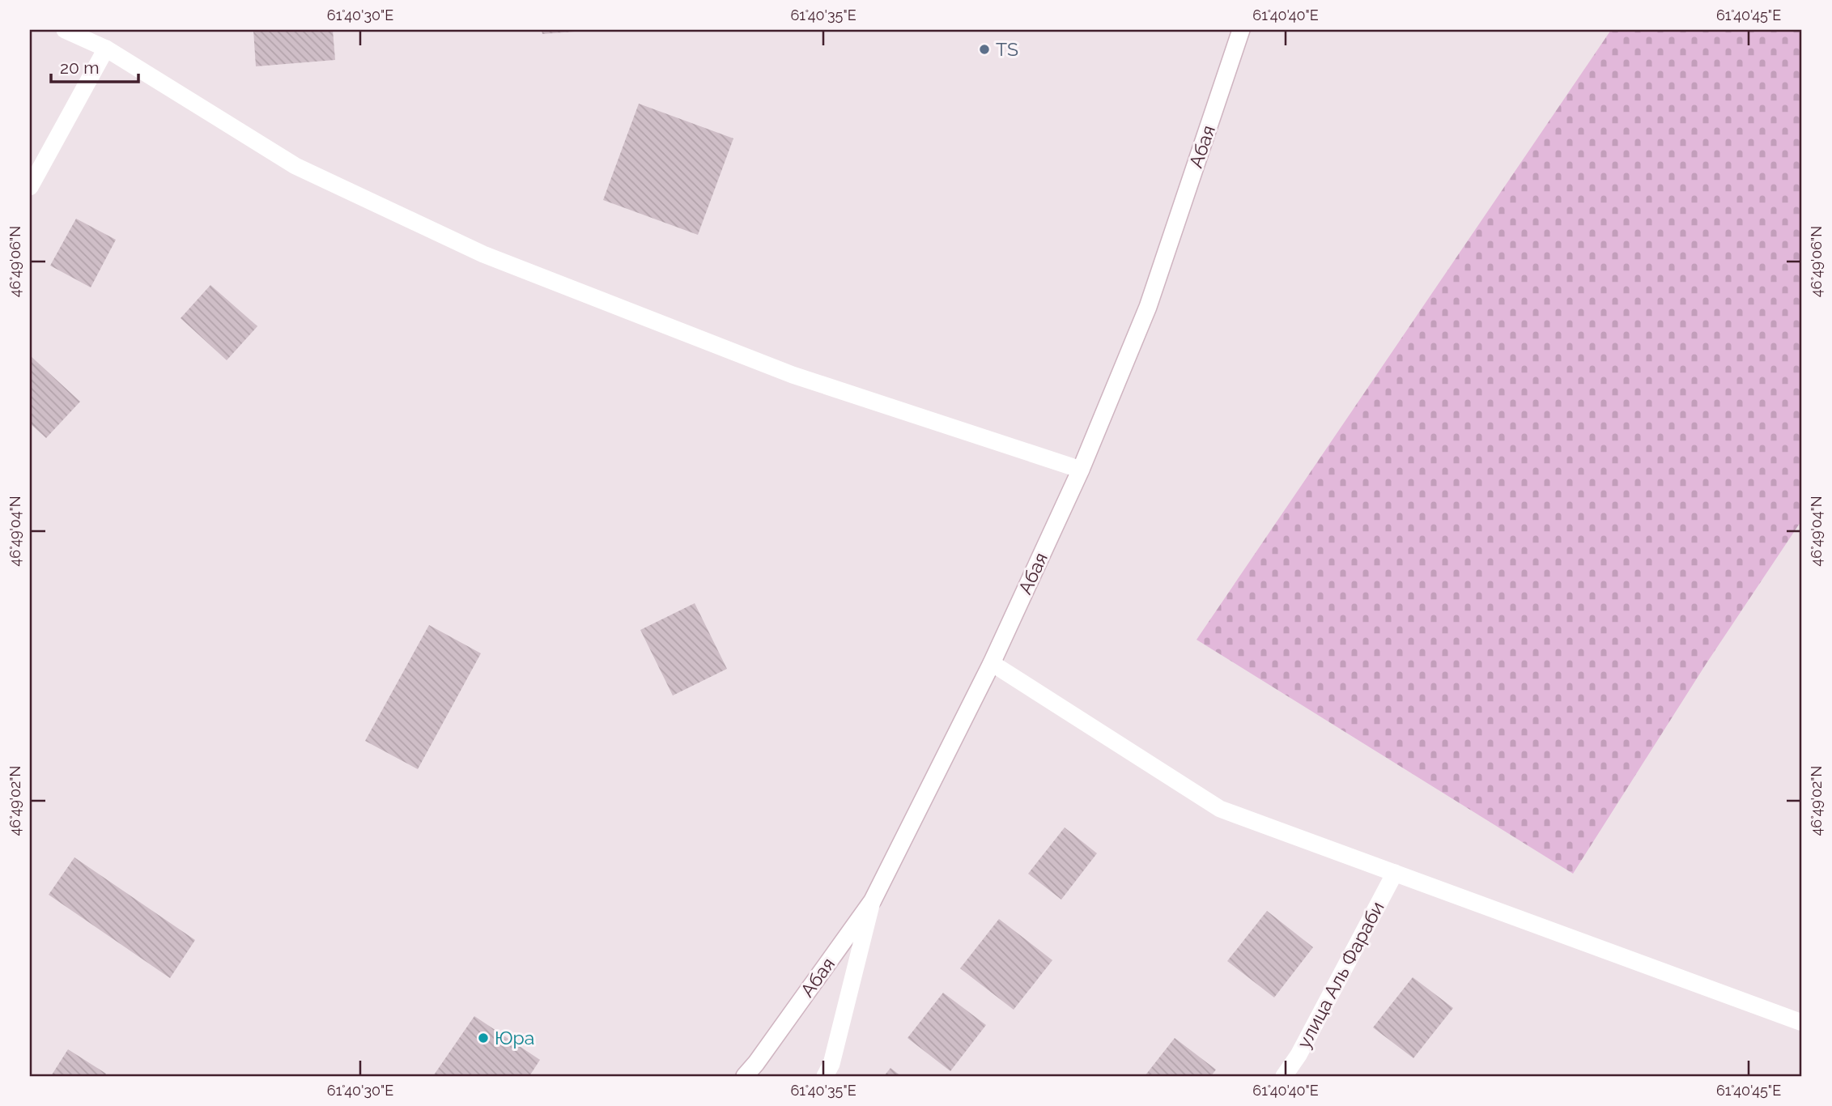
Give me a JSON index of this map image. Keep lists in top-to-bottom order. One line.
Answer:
{"streets":{"street":["Абая","улица Аль Фараби"]},"places":["TS","Юра"],"scale_bar":"20 m","coordinates":["61°40'30\"E","61°40'35\"E","61°40'40\"E","61°40'45\"E","46°49'06\"N","46°49'04\"N","46°49'02\"N"]}
